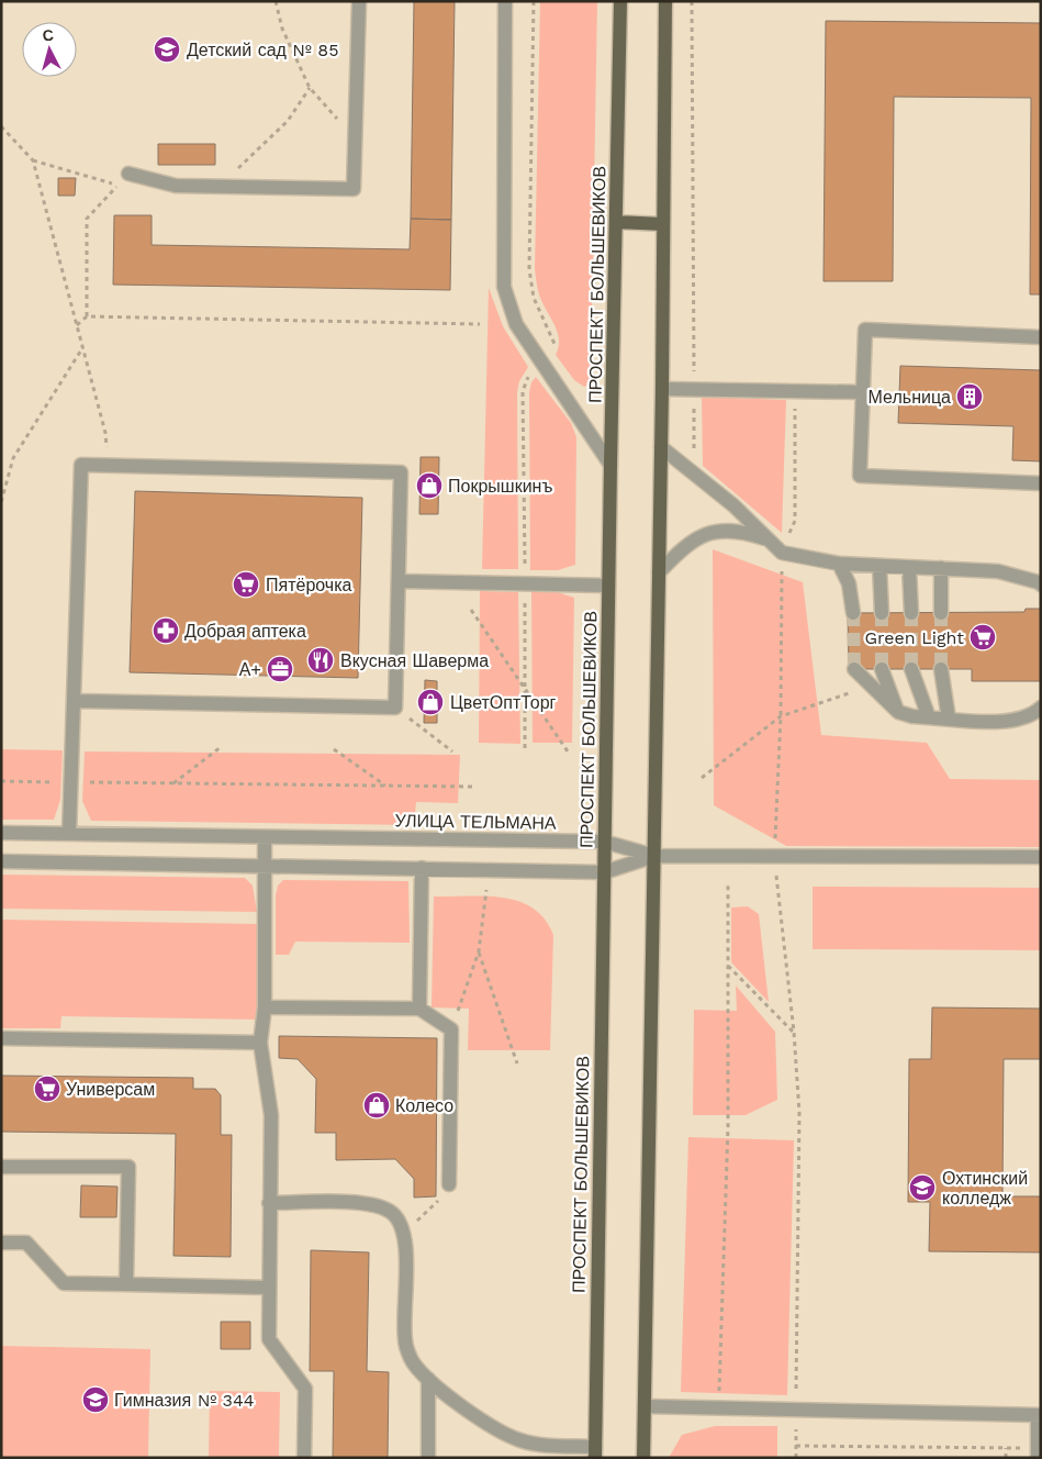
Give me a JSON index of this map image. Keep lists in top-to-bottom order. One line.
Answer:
{"streets":{"main road":["ПРОСПЕКТ БОЛЬШЕВИКОВ"],"street":["УЛИЦА ТЕЛЬМАНА"]},"crossings":[["ПРОСПЕКТ БОЛЬШЕВИКОВ","УЛИЦА ТЕЛЬМАНА"]],"places":{"school or university":["Детский сад № 85","Охтинский колледж","Гимназия № 344"],"building":["Мельница"],"shop":["Покрышкинъ","ЦветОптТорг","Колесо"],"supermarket":["Пятёрочка","Green Light","Универсам"],"pharmacy":["Добрая аптека"],"restaurant":["Вкусная Шаверма"],"office":["А+"]},"north":"top"}
